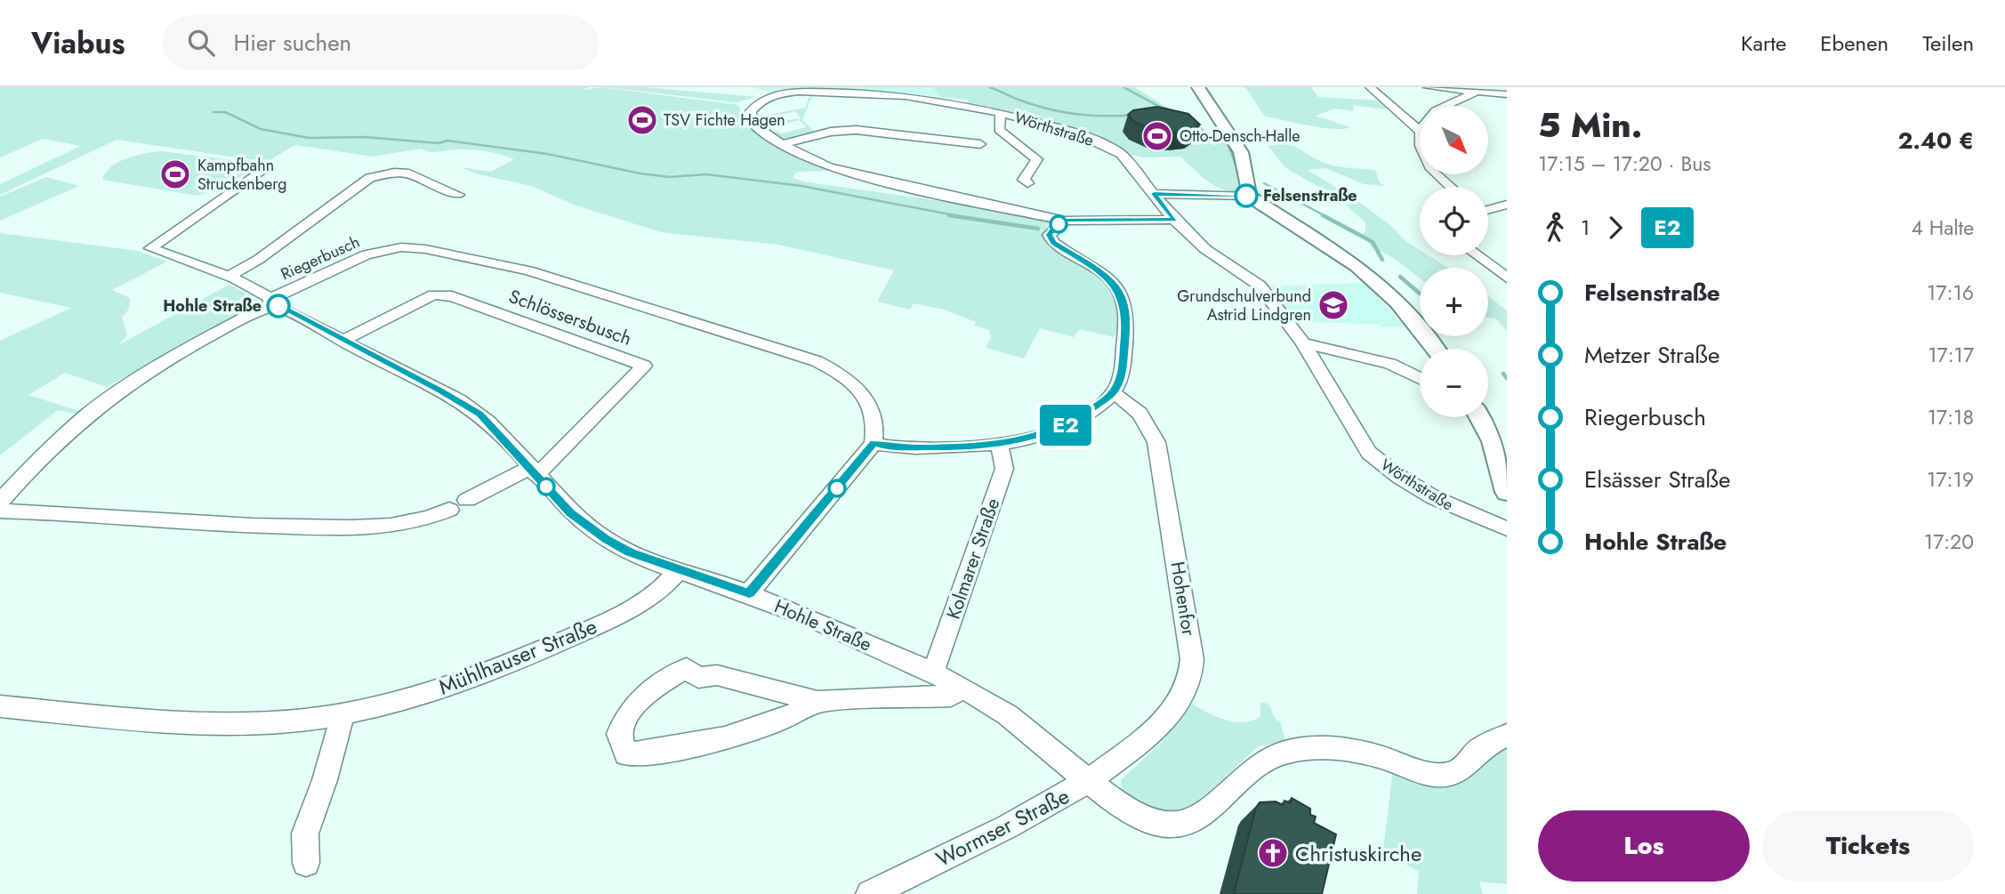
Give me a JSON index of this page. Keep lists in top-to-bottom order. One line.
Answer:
{"streets":{"street":["Wörthstraße","Riegerbusch","Schlössersbusch","Kolmarer Straße","Hohenfor","Hohle Straße","Mühlhauser Straße","Wormser Straße"]},"crossings":[["Riegerbusch","Hohle Straße"],["Schlössersbusch","Hohle Straße"],["Kolmarer Straße","Hohle Straße"],["Hohenfor","Hohle Straße"],["Hohenfor","Wormser Straße"],["Hohle Straße","Mühlhauser Straße"],["Hohle Straße","Wormser Straße"]],"places":{"sports":["TSV Fichte Hagen","Otto-Densch-Halle","Kampfbahn Struckenberg"],"other":["Felsenstraße","Hohle Straße"],"school or university":["Grundschulverbund Astrid Lindgren"],"church":["Christuskirche"]},"lines":["bus line E2"],"north":"bottom right","page":{"header":"Viabus","search":"Hier suchen","nav":["Karte","Ebenen","Teilen"],"on_map":"E2","heading":["5 Min.","17:15 – 17:20 · Bus","2.40 €"],"map_buttons":["+","−"],"legs":["1","E2","4 Halte"],"list":[{"name":"Felsenstraße","value":"17:16"},{"name":"Metzer Straße","value":"17:17"},{"name":"Riegerbusch","value":"17:18"},{"name":"Elsässer Straße","value":"17:19"},{"name":"Hohle Straße","value":"17:20"}],"buttons":["Los","Tickets"]}}
